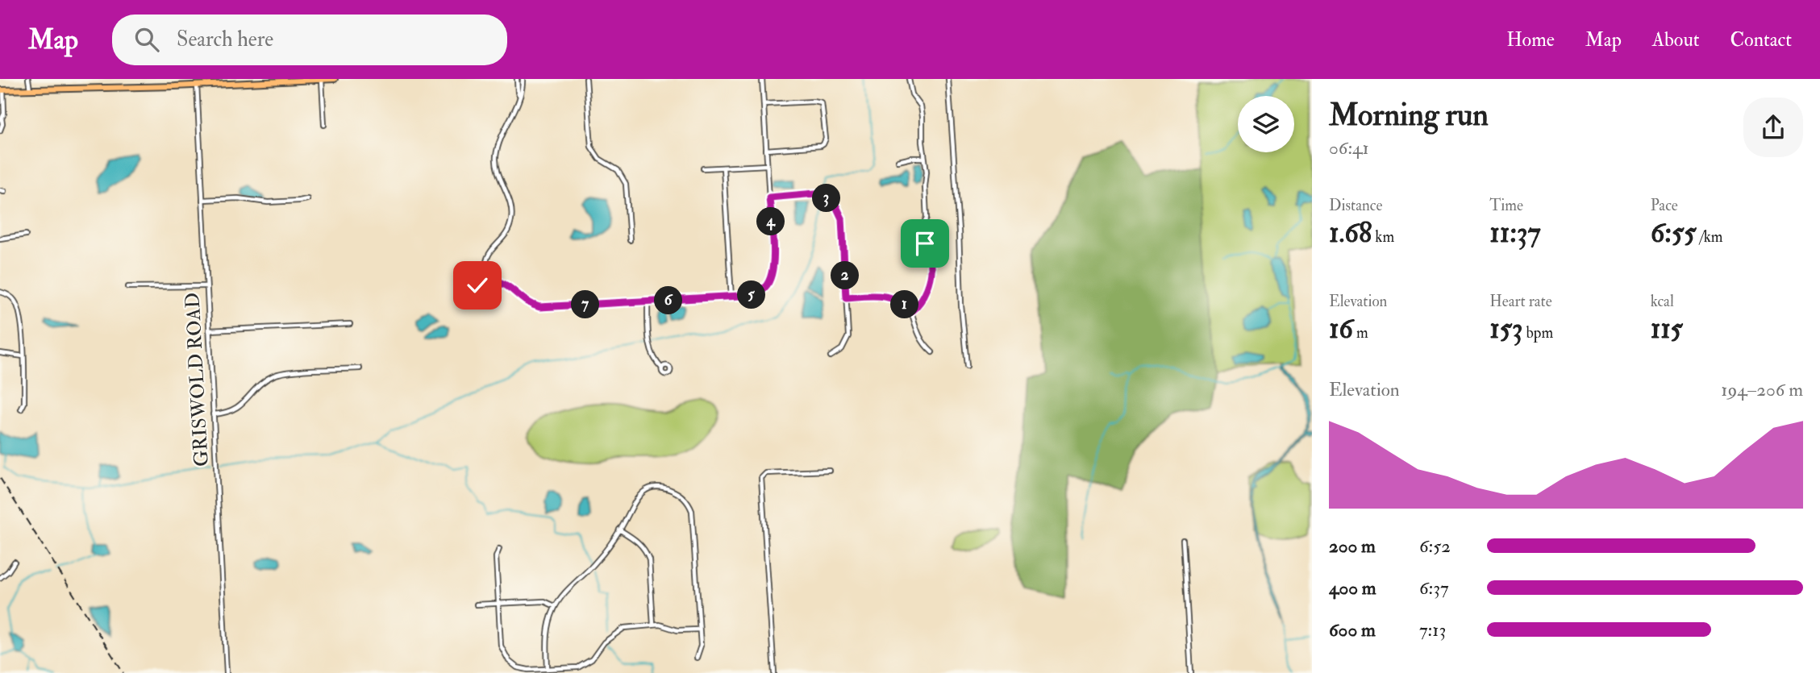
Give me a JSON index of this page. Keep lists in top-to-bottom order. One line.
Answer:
{"streets":{"street":["GRISWOLD ROAD"]},"page":{"header":"Map","search":"Search here","nav":["Home","Map","About","Contact"],"heading":["Morning run","06:41"],"stats":[["Distance","1.68 km"],["Time","11:37"],["Pace","6:55 /km"],["Elevation","16 m"],["Heart rate","153 bpm"],["kcal","115"]],"pins":["3","4","2","5","6","1","7"],"chart":["Elevation","194–206 m"],"list":[{"name":"200 m","note":"6:52"},{"name":"400 m","note":"6:37"},{"name":"600 m","note":"7:13"}]}}
